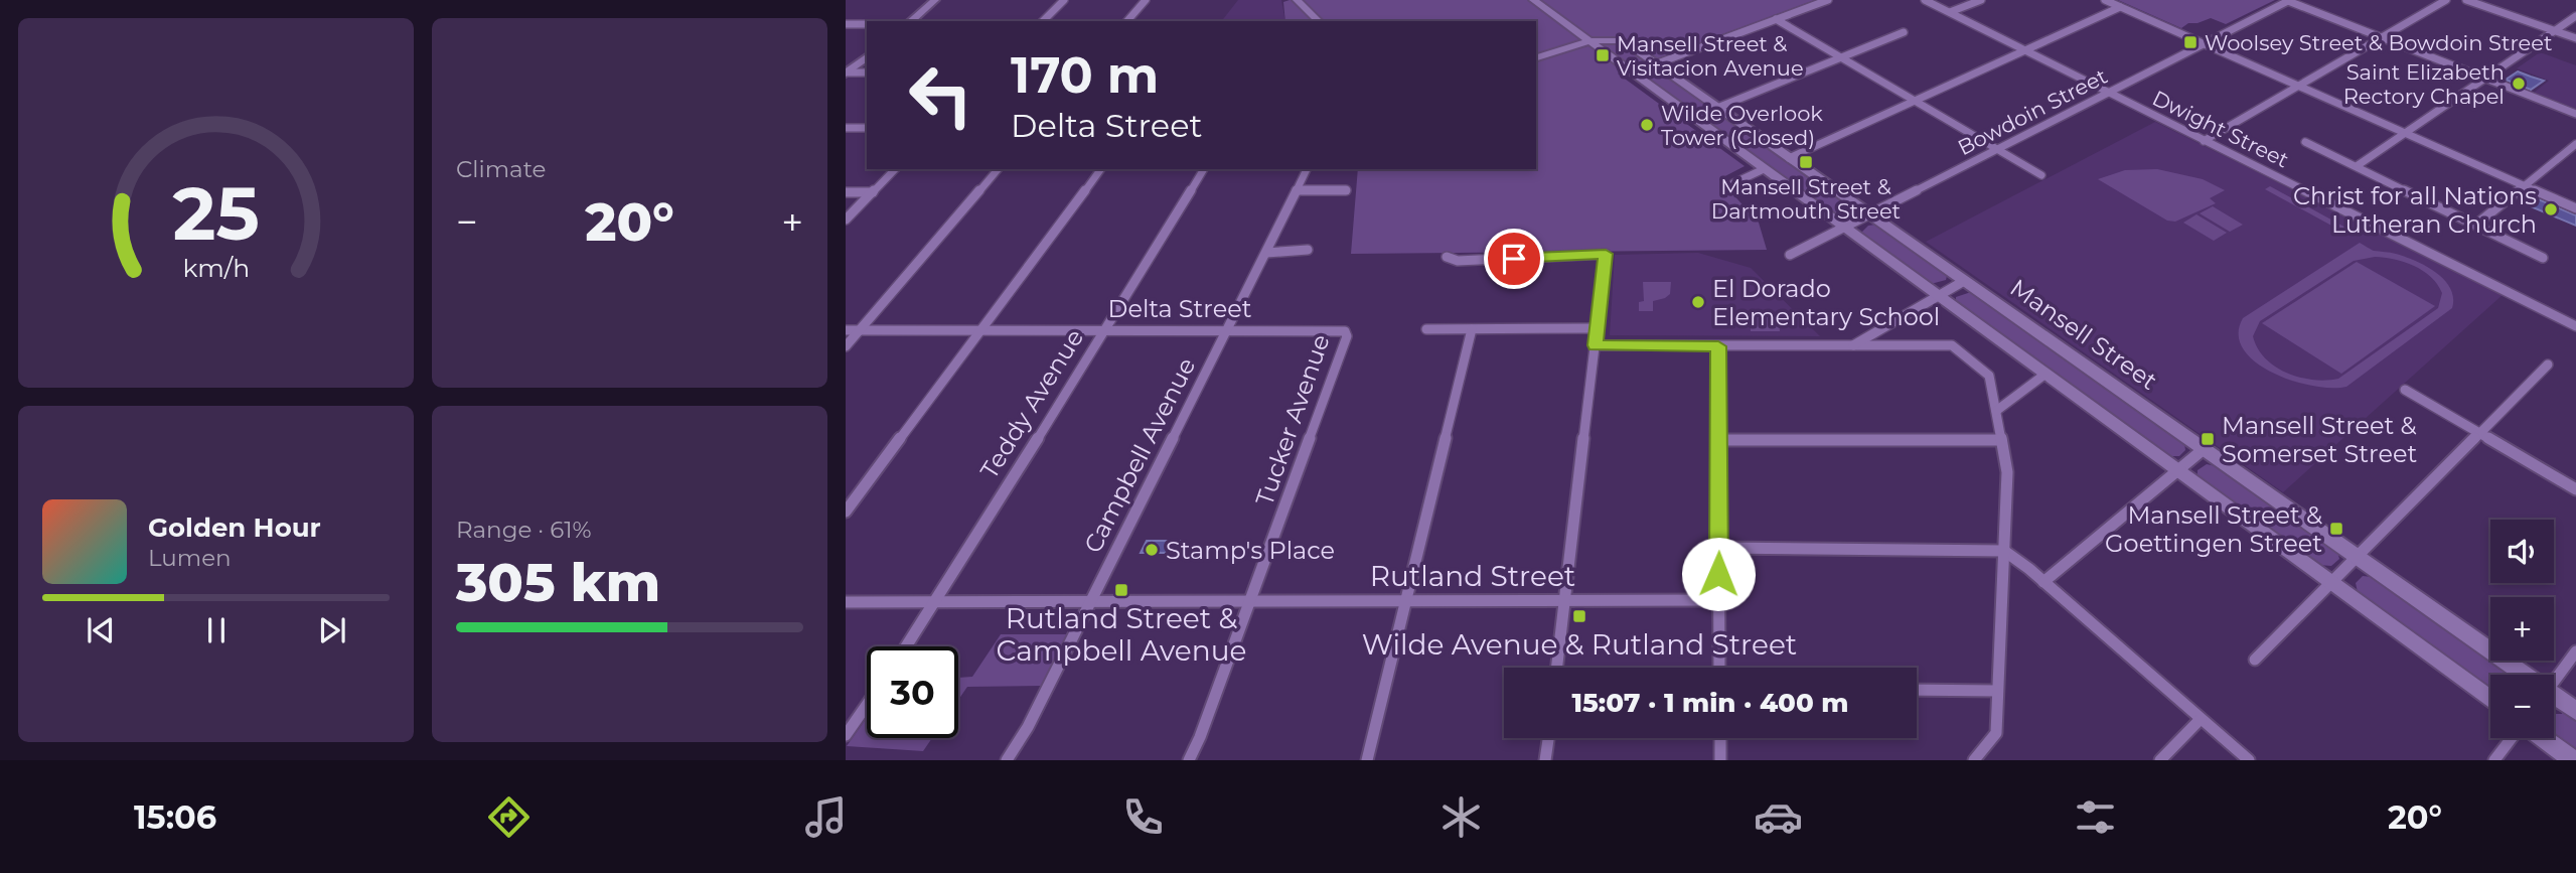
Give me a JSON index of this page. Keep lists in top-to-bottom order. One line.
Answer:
{"streets":{"street":["Bowdoin Street","Dwight Street","Delta Street","Mansell Street","Teddy Avenue","Tucker Avenue","Campbell Avenue","Rutland Street"]},"crossings":[["Bowdoin Street","Dwight Street"],["Bowdoin Street","Mansell Street"],["Delta Street","Teddy Avenue"],["Delta Street","Tucker Avenue"],["Delta Street","Campbell Avenue"],["Teddy Avenue","Rutland Street"],["Tucker Avenue","Rutland Street"],["Campbell Avenue","Rutland Street"]],"places":{"transit":["Woolsey Street & Bowdoin Street","Mansell Street & Visitacion Avenue","Mansell Street & Dartmouth Street","Mansell Street & Somerset Street","Mansell Street & Goettingen Street","Rutland Street & Campbell Avenue","Wilde Avenue & Rutland Street"],"other":["Saint Elizabeth Rectory Chapel","Wilde Overlook Tower (Closed)","Christ for all Nations Lutheran Church","El Dorado Elementary School","Stamp's Place"]},"page":{"tile":["Climate",["Range · 61%","305 km"]],"turn":["170 m","Delta Street"],"heat":["−","20°","+"],"song":["Golden Hour","Lumen"],"map_buttons":["+","−"],"limit":"30","trip":"15:07 · 1 min · 400 m","tabs":["15:06","20°"],"gauge":["25","km/h"]}}
